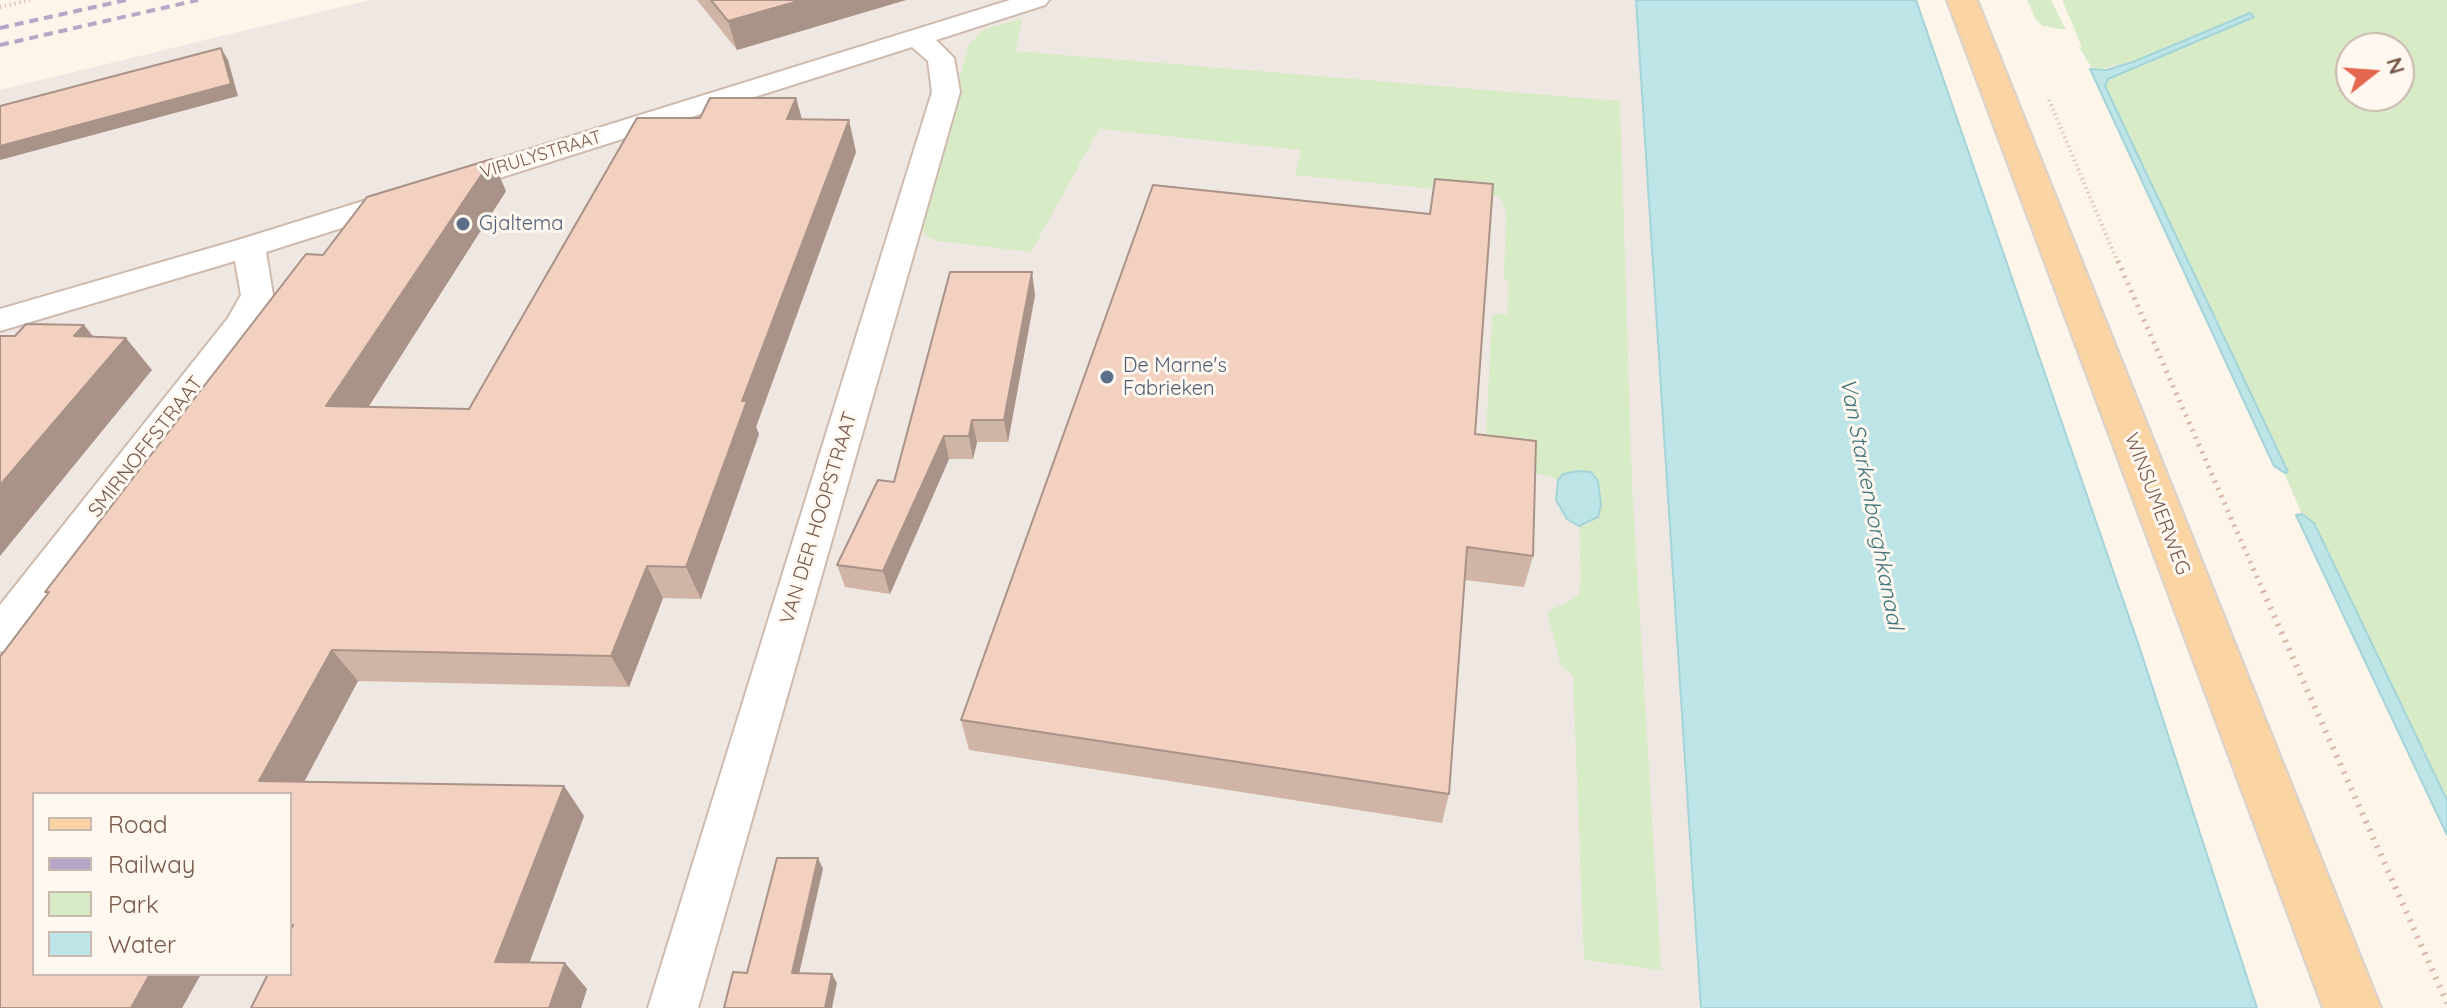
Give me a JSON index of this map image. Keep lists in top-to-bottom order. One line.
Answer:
{"streets":{"main road":["WINSUMERWEG"],"street":["VIRULYSTRAAT","SMIRNOFFSTRAAT","VAN DER HOOPSTRAAT"]},"crossings":[["VIRULYSTRAAT","SMIRNOFFSTRAAT"],["VIRULYSTRAAT","VAN DER HOOPSTRAAT"]],"water":["Van Starkenborghkanaal"],"places":["Gjaltema","De Marne's Fabrieken"],"legend":["Road","Railway","Park","Water"],"north":"right"}
